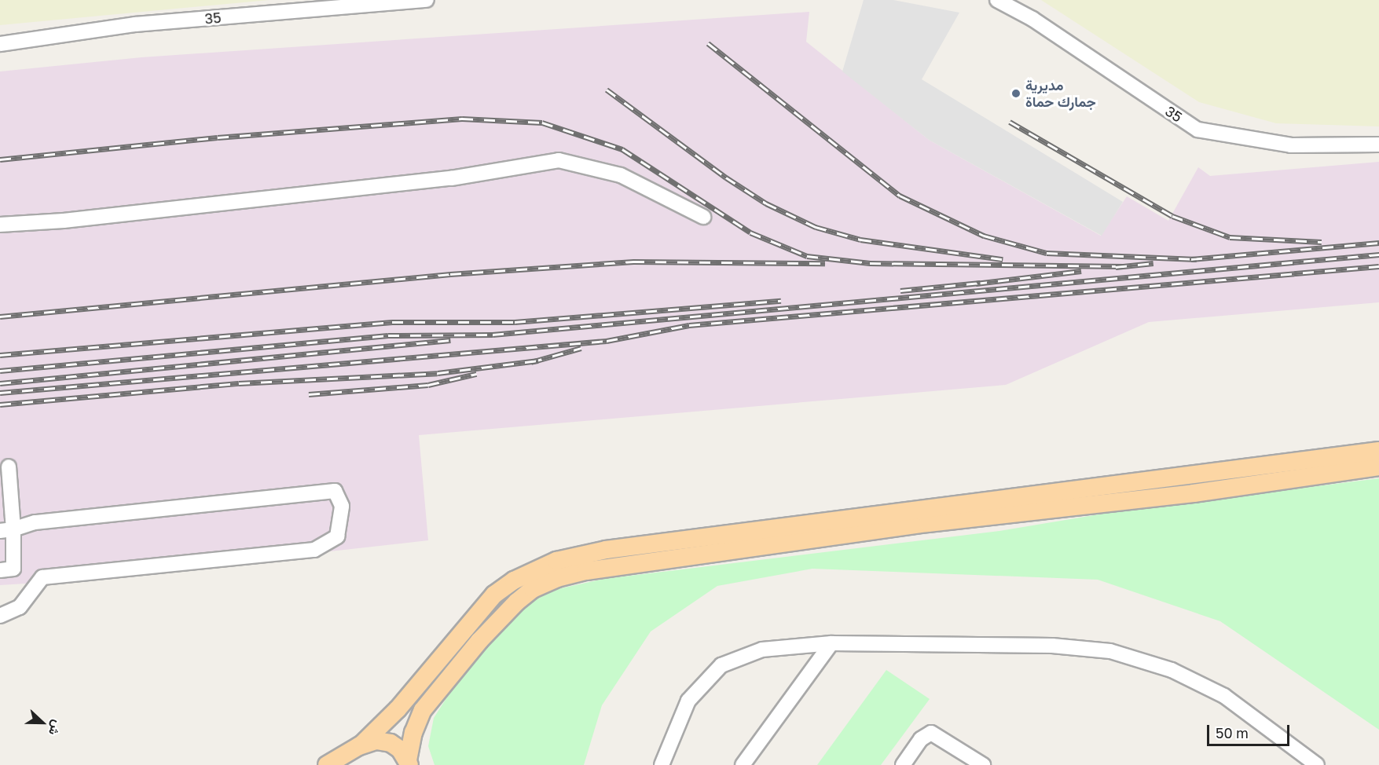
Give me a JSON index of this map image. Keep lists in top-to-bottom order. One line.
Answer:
{"streets":{"street":["35"]},"places":["مديرية جمارك حماة"],"scale_bar":"50 m","north":"right"}
